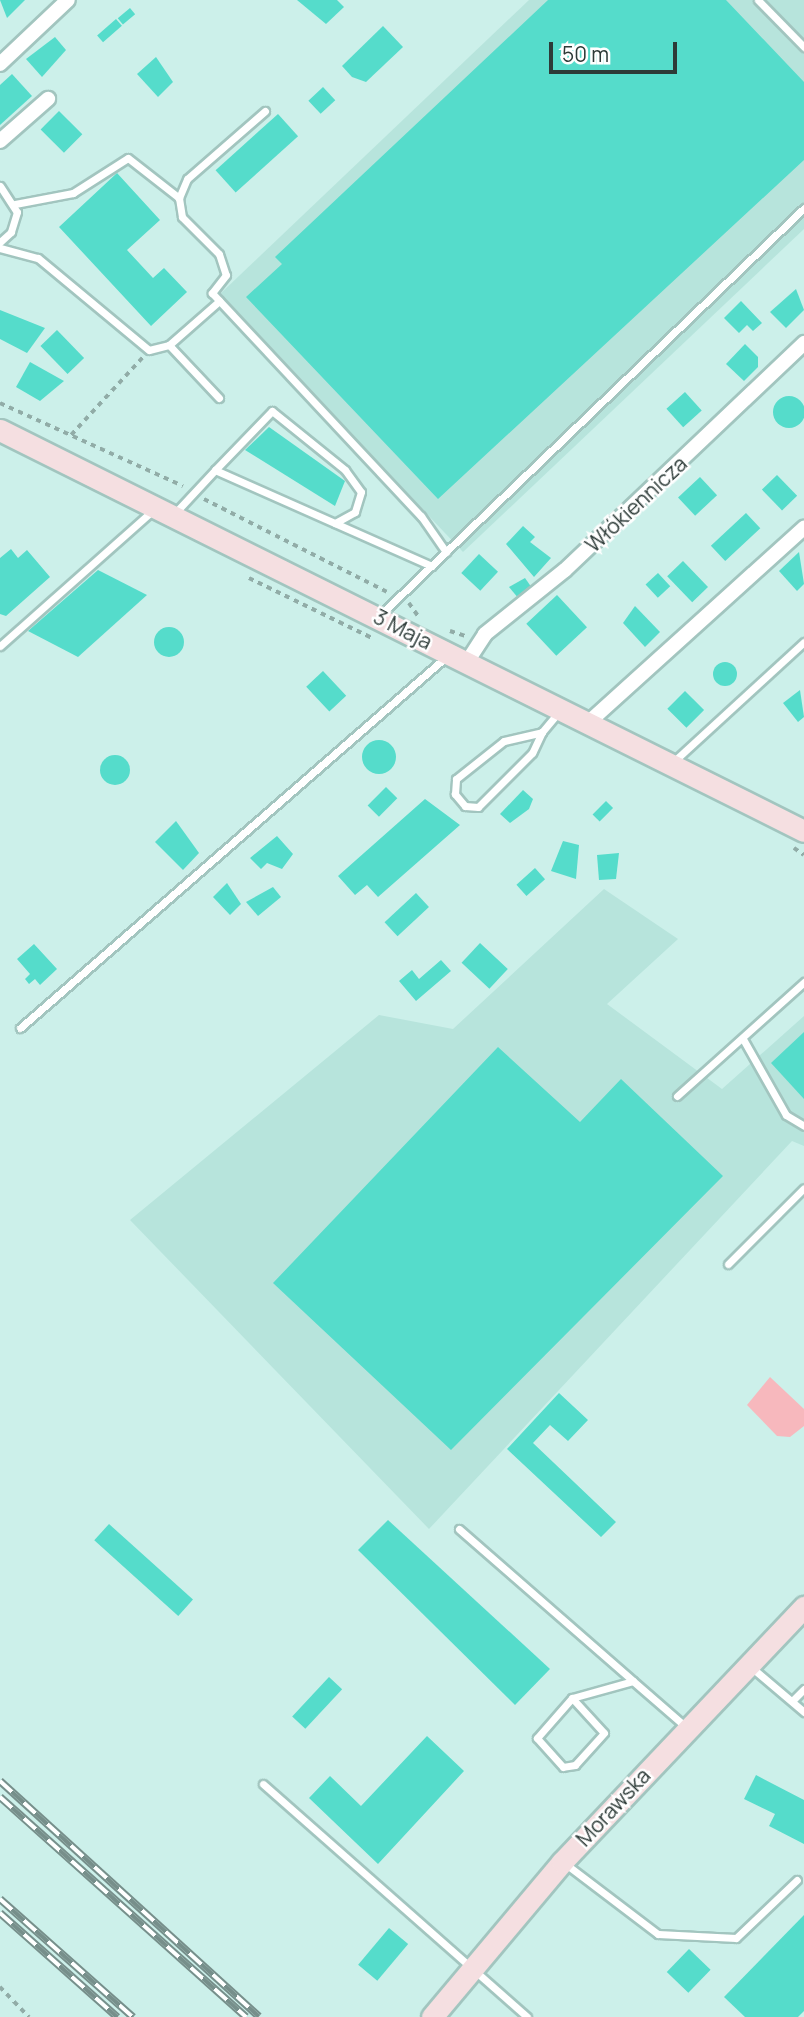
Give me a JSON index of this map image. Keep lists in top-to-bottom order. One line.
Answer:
{"streets":{"street":["Włókiennicza","3 Maja","Morawska"]},"crossings":[["Włókiennicza","3 Maja"]],"scale_bar":"50 m"}
